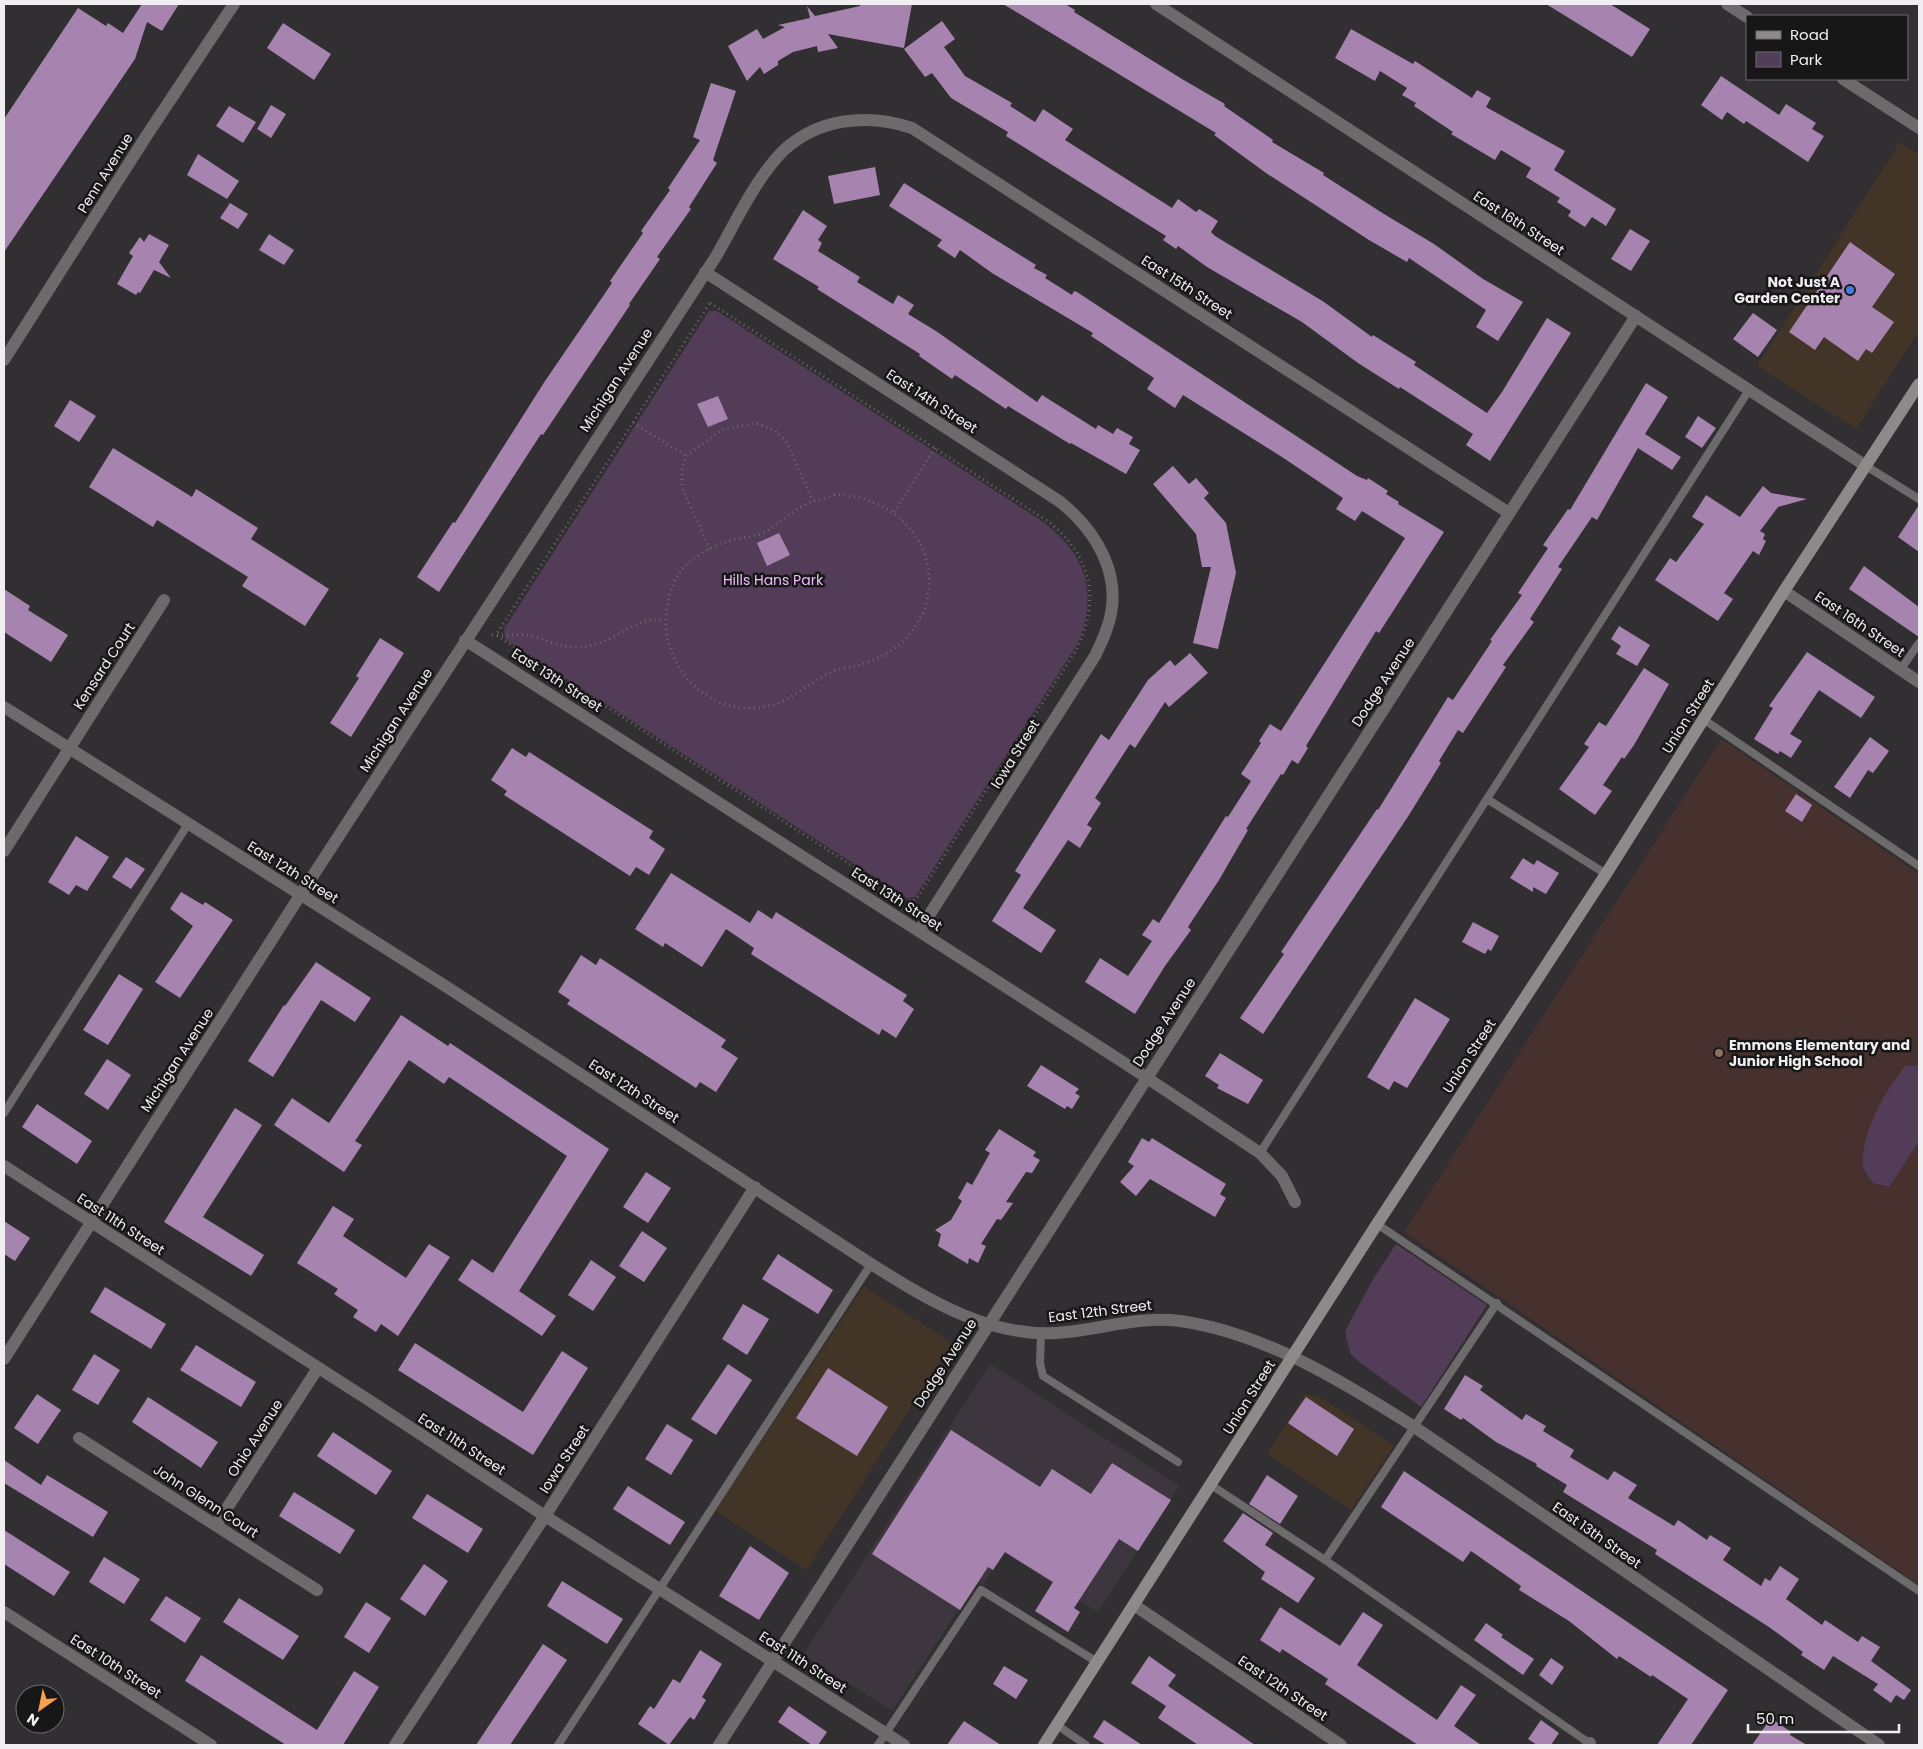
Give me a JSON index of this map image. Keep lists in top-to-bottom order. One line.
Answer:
{"streets":{"main road":["Union Street"],"street":["Penn Avenue","East 16th Street","East 15th Street","Michigan Avenue","East 14th Street","Kensard Court","East 13th Street","Dodge Avenue","Iowa Street","East 12th Street","East 11th Street","Ohio Avenue","John Glenn Court","East 10th Street"]},"crossings":[["East 16th Street","Dodge Avenue"],["East 16th Street","Union Street"],["East 15th Street","Michigan Avenue"],["East 15th Street","Dodge Avenue"],["Michigan Avenue","East 14th Street"],["Michigan Avenue","East 13th Street"],["Michigan Avenue","East 12th Street"],["Michigan Avenue","East 11th Street"],["East 14th Street","Iowa Street"],["Kensard Court","East 12th Street"],["East 13th Street","Dodge Avenue"],["East 13th Street","Union Street"],["East 13th Street","Iowa Street"],["East 13th Street","East 12th Street"],["Dodge Avenue","East 12th Street"],["Dodge Avenue","East 11th Street"],["Union Street","East 12th Street"],["Iowa Street","East 12th Street"],["Iowa Street","East 11th Street"],["East 11th Street","Ohio Avenue"],["Ohio Avenue","John Glenn Court"]],"parks":["Hills Hans Park"],"places":["Not Just A Garden Center","Emmons Elementary and Junior High School"],"legend":["Road","Park"],"scale_bar":"50 m","north":"bottom left"}
